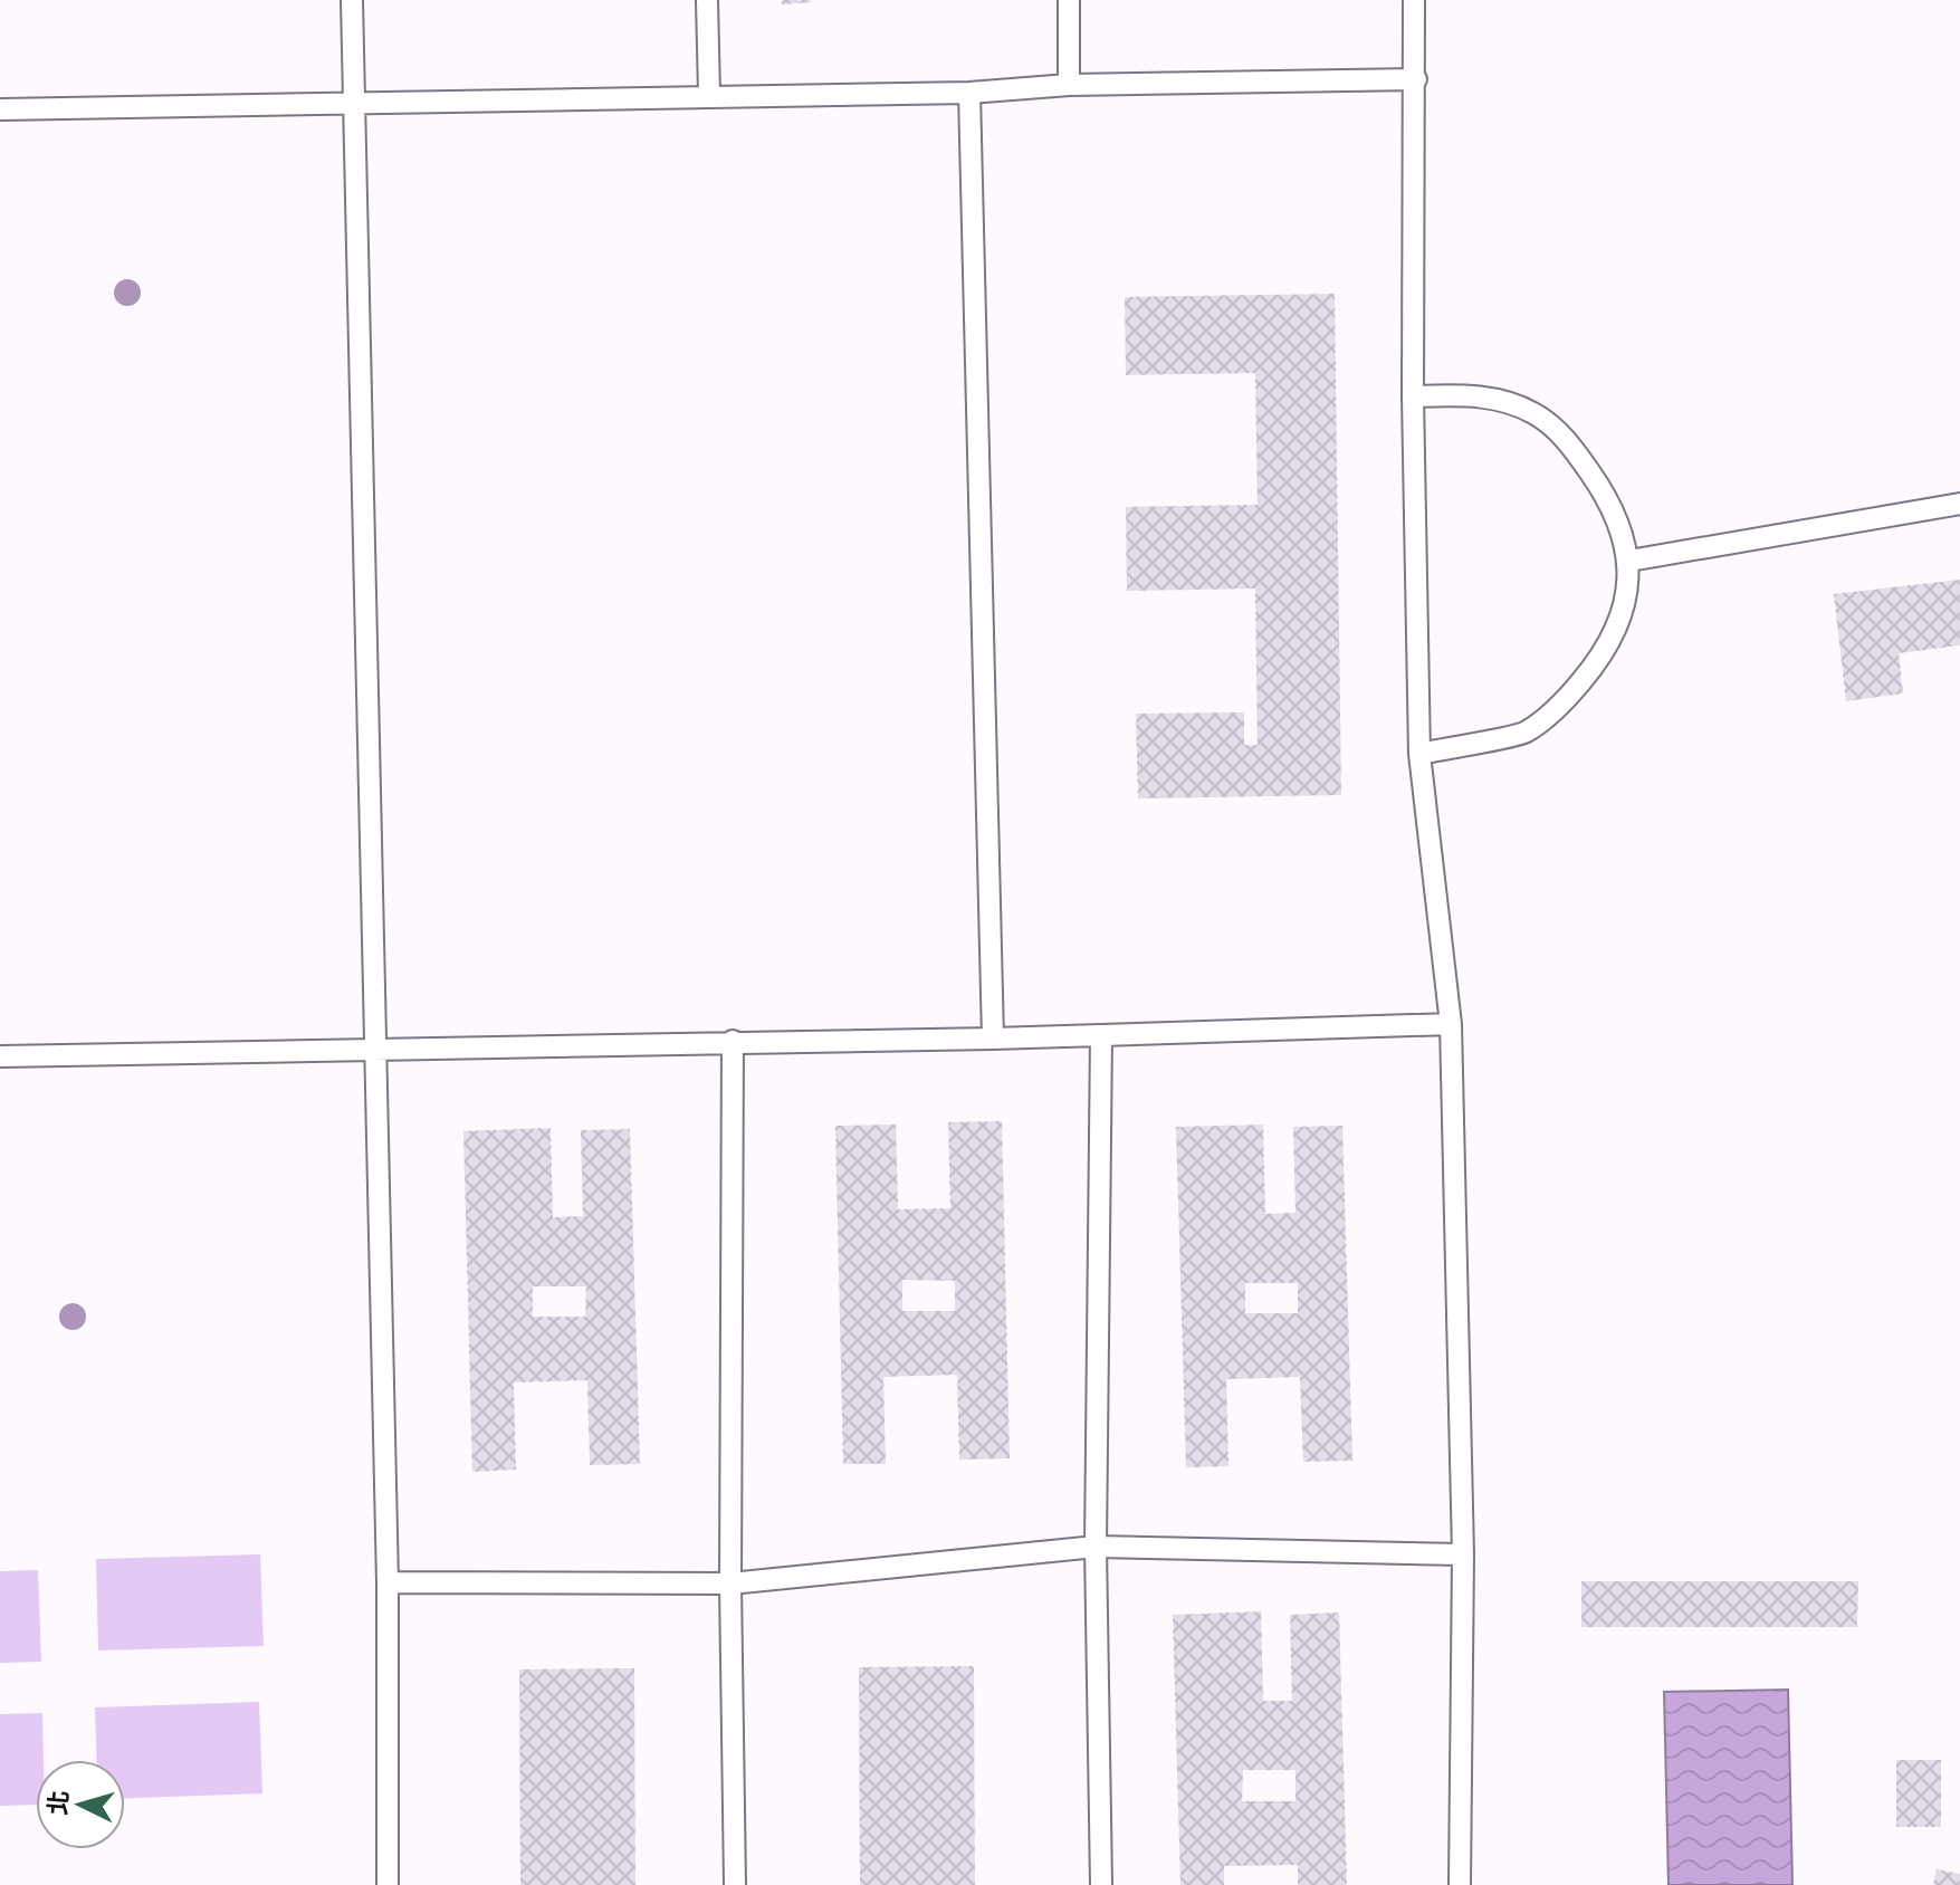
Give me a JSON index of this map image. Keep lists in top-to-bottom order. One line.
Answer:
{"north":"left"}
